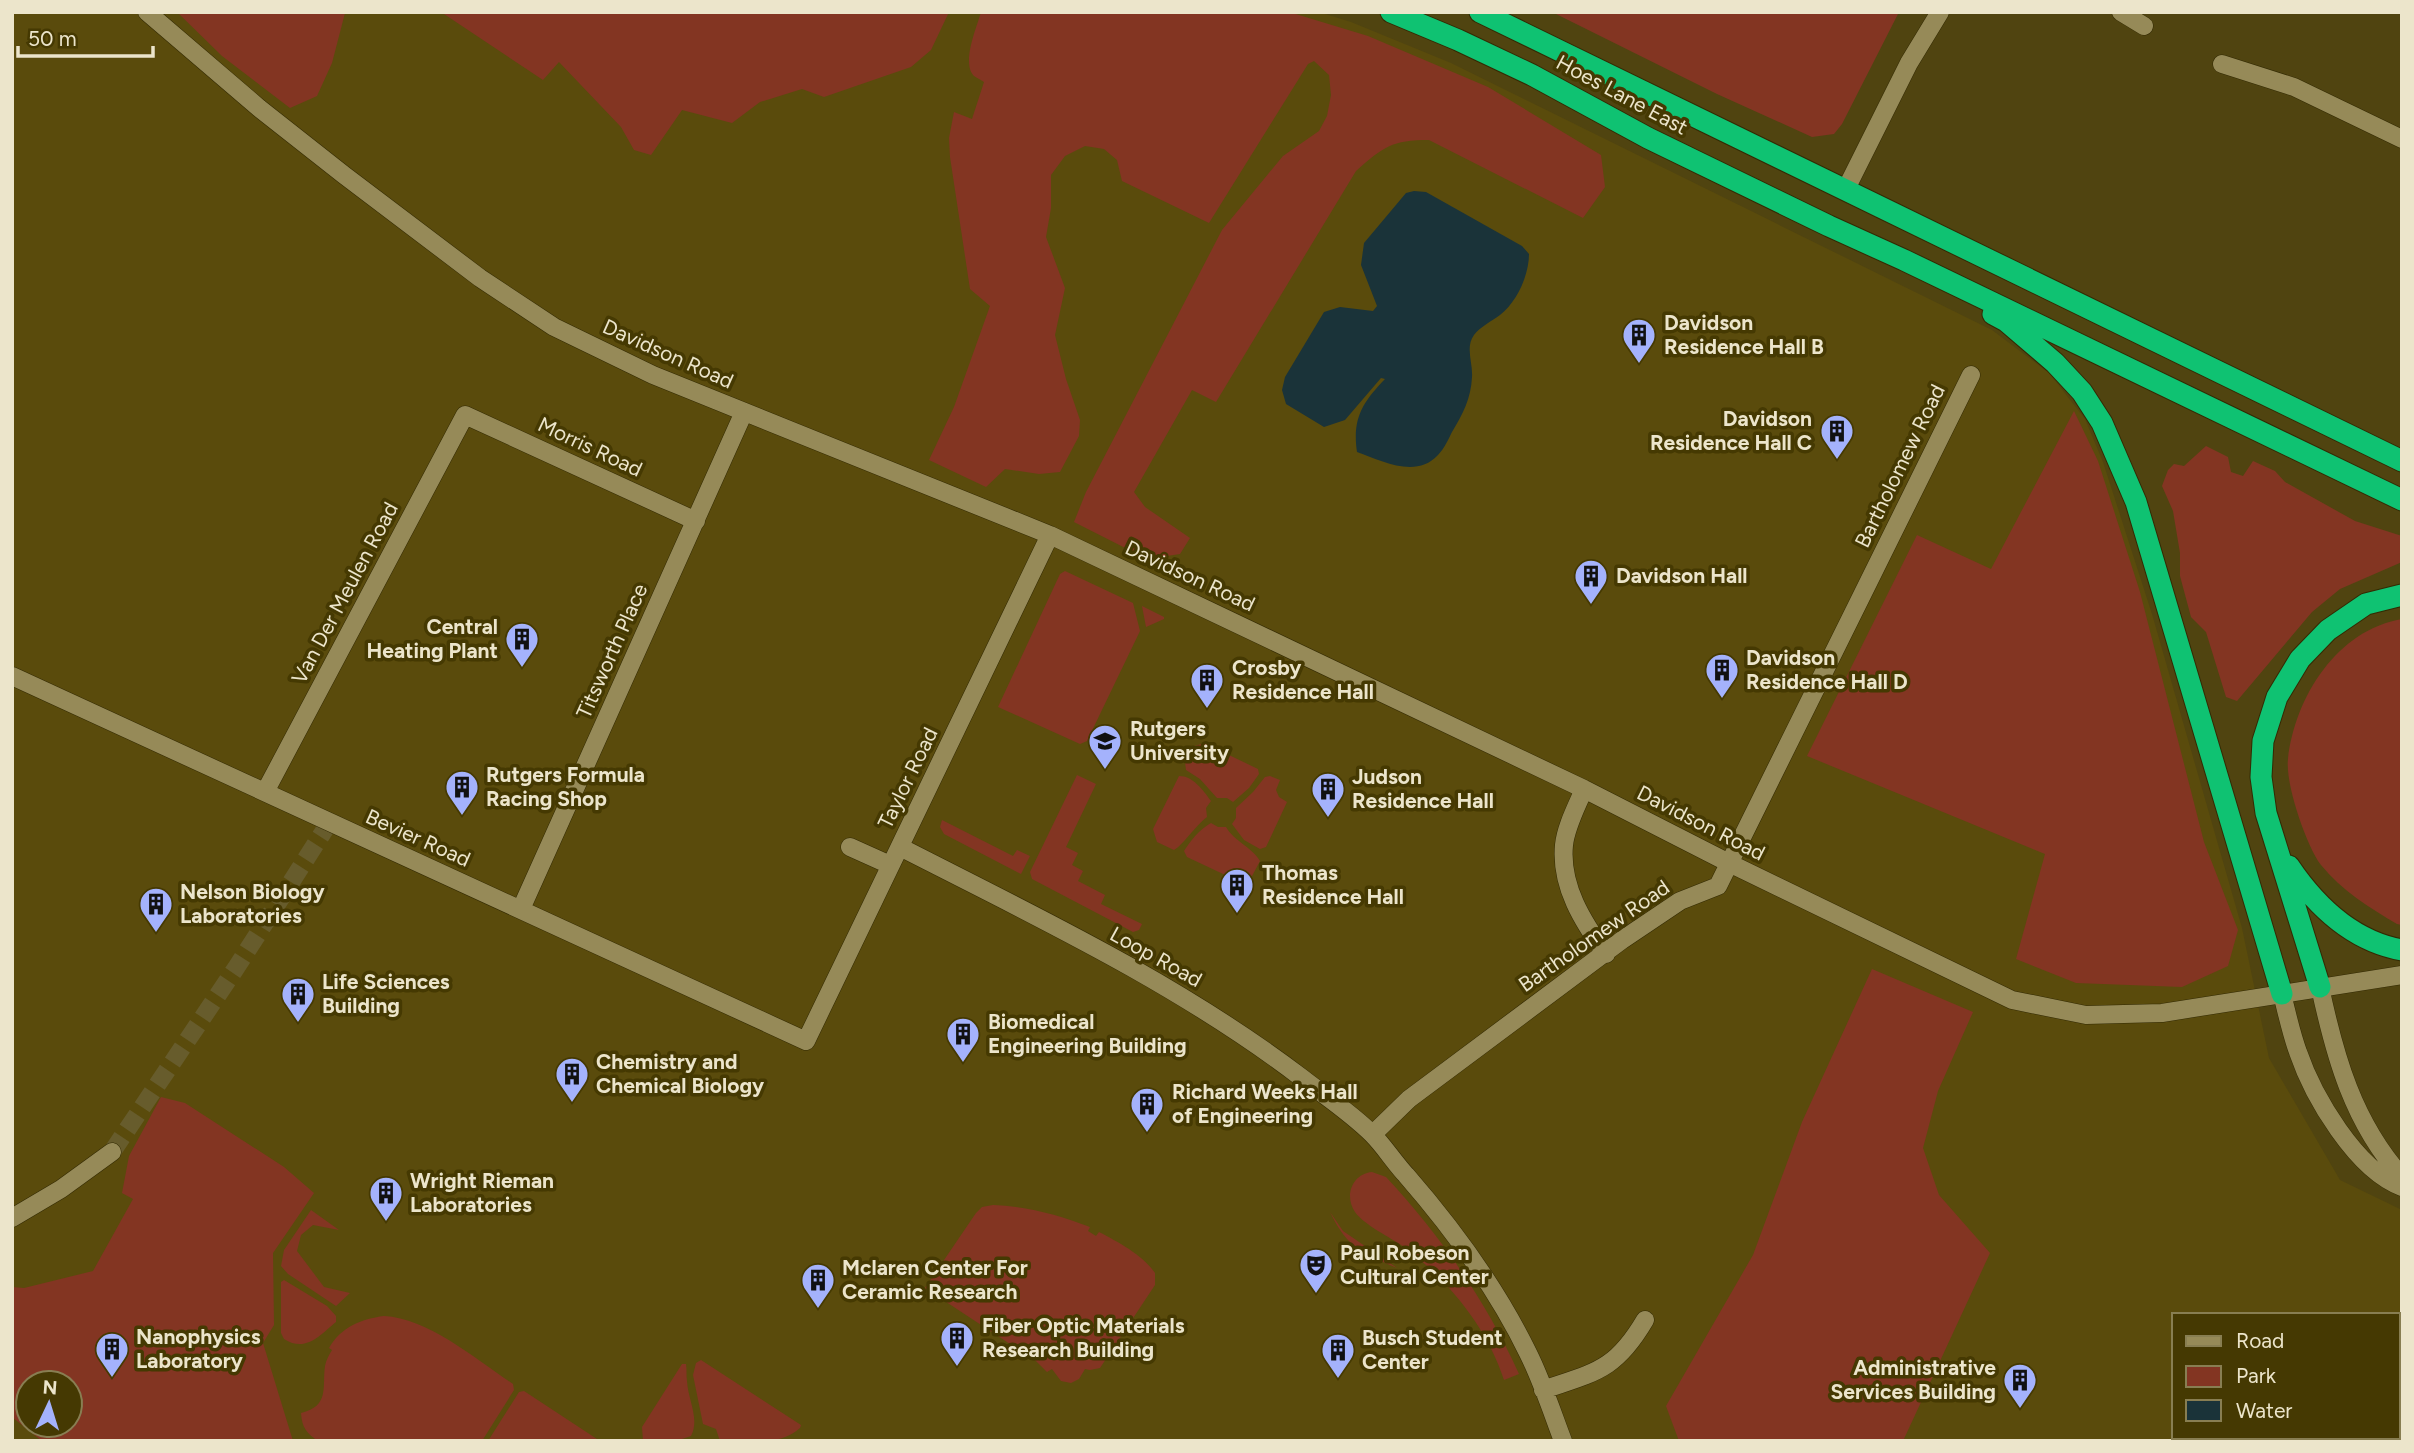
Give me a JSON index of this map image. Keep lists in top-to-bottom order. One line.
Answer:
{"streets":{"highway":["Hoes Lane East"],"street":["Davidson Road","Morris Road","Bartholomew Road","Van Der Meulen Road","Titsworth Place","Taylor Road","Bevier Road","Loop Road"]},"crossings":[["Davidson Road","Bartholomew Road"],["Davidson Road","Titsworth Place"],["Davidson Road","Taylor Road"],["Morris Road","Van Der Meulen Road"],["Morris Road","Titsworth Place"],["Bartholomew Road","Loop Road"],["Van Der Meulen Road","Bevier Road"],["Titsworth Place","Bevier Road"],["Taylor Road","Bevier Road"],["Taylor Road","Loop Road"]],"places":{"building":["Davidson Residence Hall B","Davidson Residence Hall C","Davidson Hall","Central Heating Plant","Davidson Residence Hall D","Crosby Residence Hall","Rutgers Formula Racing Shop","Judson Residence Hall","Thomas Residence Hall","Nelson Biology Laboratories","Life Sciences Building","Biomedical Engineering Building","Chemistry and Chemical Biology","Richard Weeks Hall of Engineering","Wright Rieman Laboratories","Mclaren Center For Ceramic Research","Fiber Optic Materials Research Building","Nanophysics Laboratory","Busch Student Center","Administrative Services Building"],"school or university":["Rutgers University"],"theatre":["Paul Robeson Cultural Center"]},"legend":["Road","Park","Water"],"scale_bar":"50 m","north":"top"}
